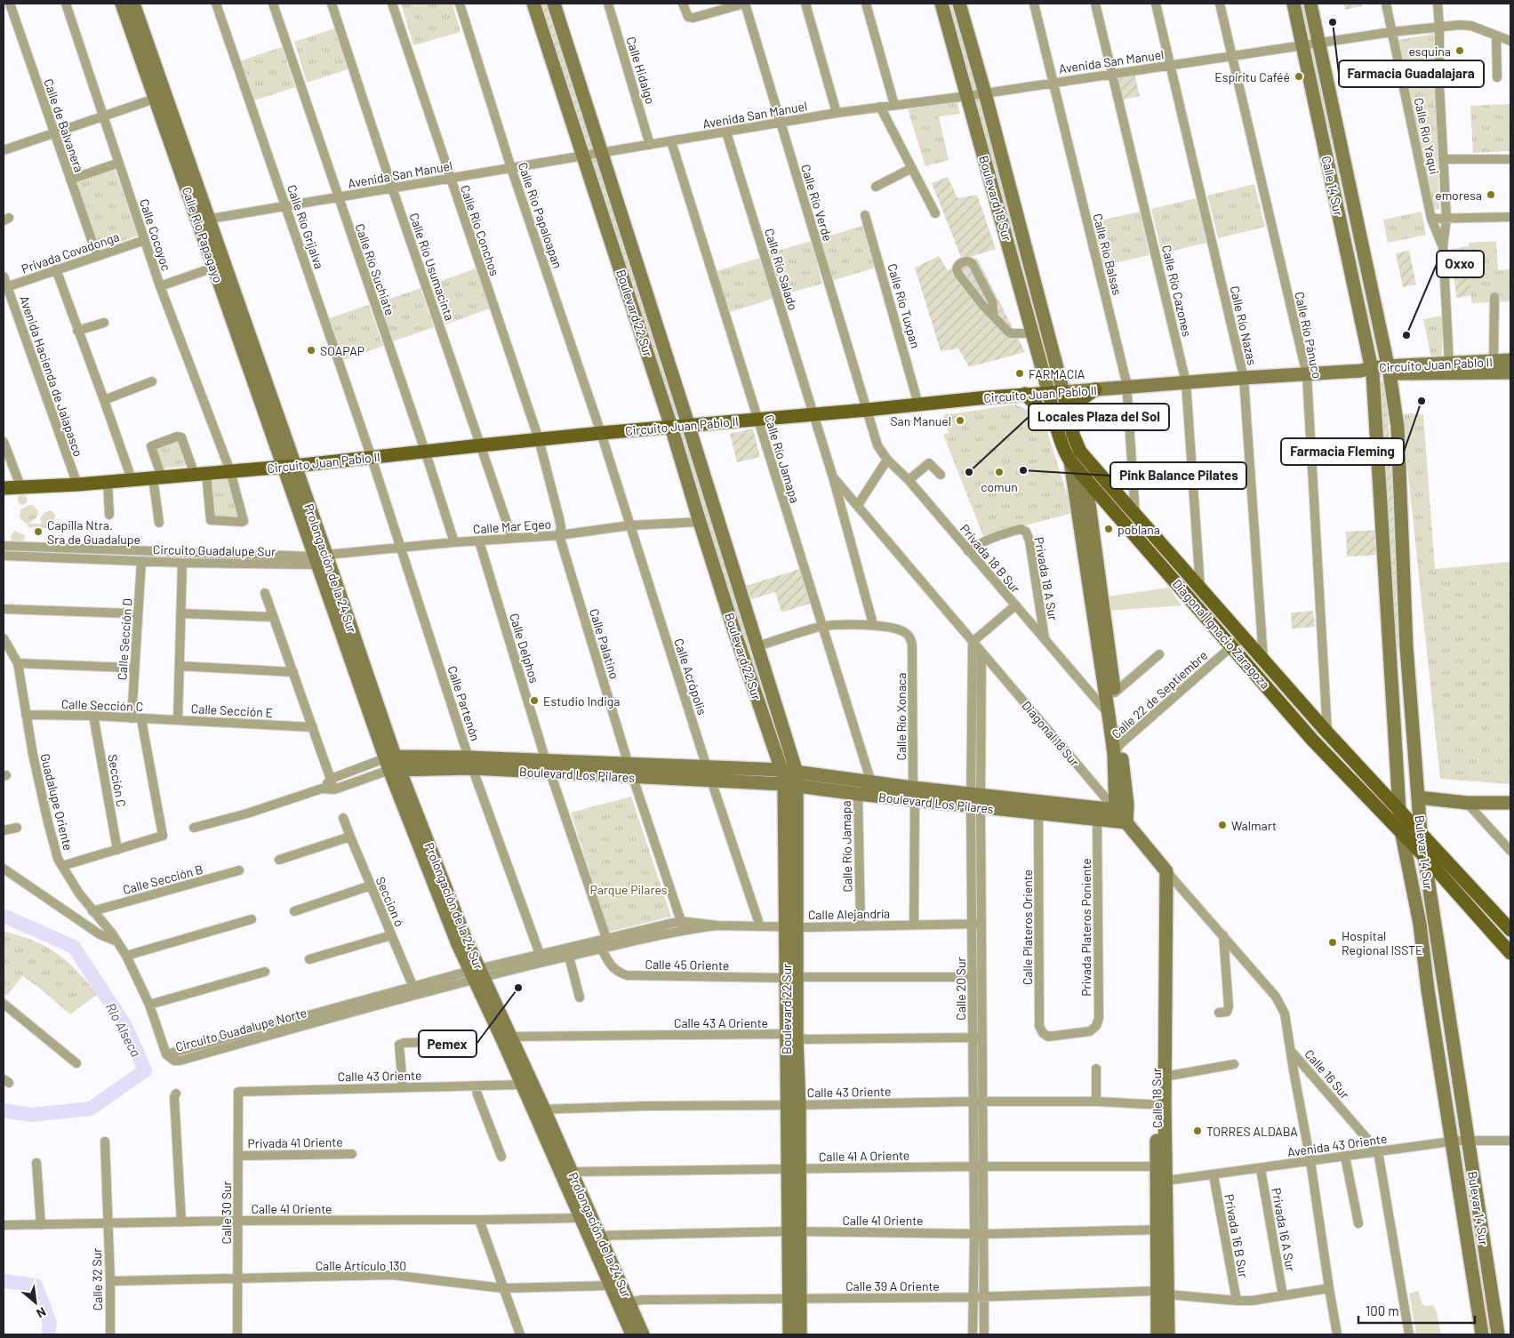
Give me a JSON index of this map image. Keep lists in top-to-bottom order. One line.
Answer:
{"streets":{"main road":["Calle 14 Sur","Boulevard 18 Sur","Calle Río Papagayo","Boulevard 22 Sur","Circuito Juan Pablo II","Prolongación de la 24 Sur","Diagonal Ignacio Zaragoza","Diagonal 18 Sur","Boulevard Los Pilares","Bulevar 14 Sur","Calle 18 Sur"],"street":["Avenida San Manuel","Calle Hidalgo","Calle de Balvanera","Calle Río Yaqui","Calle Río Verde","Calle Río Papaloapan","Calle Río Grijalva","Calle Río Conchos","Calle Cocoyoc","Privada Covadonga","Calle Río Balsas","Calle Río Usumacinta","Calle Río Suchiate","Calle Río Salado","Calle Río Cazones","Calle Río Tuxpan","Calle Río Nazas","Calle Río Pánuco","Avenida Hacienda de Jalapasco","Calle Río Jamapa","Calle Mar Egeo","Circuito Guadalupe Sur","Privada 18 B Sur","Privada 18 A Sur","Calle Sección D","Calle Palatino","Calle Delphos","Calle Acrópolis","Calle 22 de Septiembre","Calle Partenón","Calle Sección C","Calle Sección E","Calle Río Xonaca","Sección C","Guadalupe Oriente","Calle Sección B","Seccion ó","Calle Alejandría","Calle Plateros Oriente","Privada Plateros Poniente","Calle 45 Oriente","Calle 20 Sur","Calle 43 A Oriente","Circuito Guadalupe Norte","Calle 16 Sur","Calle 43 Oriente","Privada 41 Oriente","Avenida 43 Oriente","Calle 41 A Oriente","Calle 41 Oriente","Calle 30 Sur","Privada 16 A Sur","Privada 16 B Sur","Calle Artículo 130","Calle 32 Sur","Calle 39 A Oriente"]},"crossings":[["Avenida San Manuel","Calle Hidalgo"],["Avenida San Manuel","Calle Río Yaqui"],["Avenida San Manuel","Calle 14 Sur"],["Avenida San Manuel","Boulevard 18 Sur"],["Avenida San Manuel","Calle Río Verde"],["Avenida San Manuel","Calle Río Papaloapan"],["Avenida San Manuel","Calle Río Grijalva"],["Avenida San Manuel","Calle Río Conchos"],["Avenida San Manuel","Calle Río Papagayo"],["Avenida San Manuel","Calle Río Balsas"],["Avenida San Manuel","Calle Río Usumacinta"],["Avenida San Manuel","Calle Río Suchiate"],["Avenida San Manuel","Calle Río Salado"],["Avenida San Manuel","Calle Río Cazones"],["Avenida San Manuel","Boulevard 22 Sur"],["Avenida San Manuel","Calle Río Nazas"],["Avenida San Manuel","Calle Río Pánuco"],["Avenida San Manuel","Calle Río Jamapa"],["Calle de Balvanera","Privada Covadonga"],["Calle 14 Sur","Circuito Juan Pablo II"],["Calle 14 Sur","Bulevar 14 Sur"],["Boulevard 18 Sur","Circuito Juan Pablo II"],["Boulevard 18 Sur","Diagonal Ignacio Zaragoza"],["Calle Río Verde","Circuito Juan Pablo II"],["Calle Río Verde","Privada 18 B Sur"],["Calle Río Papaloapan","Circuito Juan Pablo II"],["Calle Río Papaloapan","Calle Acrópolis"],["Calle Río Grijalva","Circuito Juan Pablo II"],["Calle Río Grijalva","Calle Partenón"],["Calle Río Conchos","Circuito Juan Pablo II"],["Calle Río Conchos","Calle Palatino"],["Calle Cocoyoc","Privada Covadonga"],["Calle Cocoyoc","Circuito Juan Pablo II"],["Calle Río Papagayo","Circuito Juan Pablo II"],["Calle Río Papagayo","Prolongación de la 24 Sur"],["Privada Covadonga","Avenida Hacienda de Jalapasco"],["Calle Río Balsas","Circuito Juan Pablo II"],["Calle Río Balsas","Diagonal Ignacio Zaragoza"],["Calle Río Usumacinta","Circuito Juan Pablo II"],["Calle Río Usumacinta","Calle Mar Egeo"],["Calle Río Suchiate","Circuito Juan Pablo II"],["Calle Río Suchiate","Calle Mar Egeo"],["Calle Río Salado","Circuito Juan Pablo II"],["Calle Río Salado","Diagonal 18 Sur"],["Calle Río Cazones","Circuito Juan Pablo II"],["Calle Río Cazones","Diagonal Ignacio Zaragoza"],["Calle Río Tuxpan","Circuito Juan Pablo II"],["Boulevard 22 Sur","Circuito Juan Pablo II"],["Boulevard 22 Sur","Calle Mar Egeo"],["Boulevard 22 Sur","Boulevard Los Pilares"],["Boulevard 22 Sur","Calle Alejandría"],["Boulevard 22 Sur","Calle 45 Oriente"],["Boulevard 22 Sur","Calle 43 A Oriente"],["Boulevard 22 Sur","Calle 43 Oriente"],["Boulevard 22 Sur","Calle 41 A Oriente"],["Boulevard 22 Sur","Calle 41 Oriente"],["Boulevard 22 Sur","Calle 39 A Oriente"],["Calle Río Nazas","Circuito Juan Pablo II"],["Calle Río Nazas","Diagonal Ignacio Zaragoza"],["Calle Río Pánuco","Circuito Juan Pablo II"],["Calle Río Pánuco","Diagonal Ignacio Zaragoza"],["Circuito Juan Pablo II","Avenida Hacienda de Jalapasco"],["Circuito Juan Pablo II","Calle Río Jamapa"],["Circuito Juan Pablo II","Privada 18 B Sur"],["Circuito Juan Pablo II","Prolongación de la 24 Sur"],["Circuito Juan Pablo II","Diagonal Ignacio Zaragoza"],["Circuito Juan Pablo II","Calle Palatino"],["Circuito Juan Pablo II","Calle Acrópolis"],["Circuito Juan Pablo II","Calle Partenón"],["Circuito Juan Pablo II","Diagonal 18 Sur"],["Circuito Juan Pablo II","Bulevar 14 Sur"],["Calle Río Jamapa","Boulevard Los Pilares"],["Calle Río Jamapa","Calle Alejandría"],["Calle Mar Egeo","Circuito Guadalupe Sur"],["Calle Mar Egeo","Prolongación de la 24 Sur"],["Calle Mar Egeo","Calle Palatino"],["Calle Mar Egeo","Calle Delphos"],["Calle Mar Egeo","Calle Acrópolis"],["Calle Mar Egeo","Calle Partenón"],["Circuito Guadalupe Sur","Prolongación de la 24 Sur"],["Circuito Guadalupe Sur","Calle Sección D"],["Circuito Guadalupe Sur","Calle Sección E"],["Privada 18 B Sur","Privada 18 A Sur"],["Prolongación de la 24 Sur","Boulevard Los Pilares"],["Prolongación de la 24 Sur","Calle Alejandría"],["Prolongación de la 24 Sur","Calle 43 A Oriente"],["Prolongación de la 24 Sur","Circuito Guadalupe Norte"],["Prolongación de la 24 Sur","Calle 43 Oriente"],["Prolongación de la 24 Sur","Calle 41 A Oriente"],["Prolongación de la 24 Sur","Calle 41 Oriente"],["Prolongación de la 24 Sur","Calle Artículo 130"],["Prolongación de la 24 Sur","Calle 39 A Oriente"],["Diagonal Ignacio Zaragoza","Calle 22 de Septiembre"],["Diagonal Ignacio Zaragoza","Bulevar 14 Sur"],["Calle Sección D","Calle Sección C"],["Calle Sección D","Guadalupe Oriente"],["Calle Palatino","Boulevard Los Pilares"],["Calle Palatino","Calle Alejandría"],["Calle Delphos","Boulevard Los Pilares"],["Calle Delphos","Calle Alejandría"],["Calle Acrópolis","Boulevard Los Pilares"],["Calle Acrópolis","Calle Alejandría"],["Calle Partenón","Boulevard Los Pilares"],["Calle Partenón","Calle Alejandría"],["Calle Sección C","Calle Sección E"],["Calle Sección C","Sección C"],["Calle Sección C","Guadalupe Oriente"],["Calle Río Xonaca","Boulevard Los Pilares"],["Calle Río Xonaca","Calle Alejandría"],["Diagonal 18 Sur","Boulevard Los Pilares"],["Diagonal 18 Sur","Calle 20 Sur"],["Diagonal 18 Sur","Calle 16 Sur"],["Diagonal 18 Sur","Calle 18 Sur"],["Boulevard Los Pilares","Calle Plateros Oriente"],["Boulevard Los Pilares","Privada Plateros Poniente"],["Boulevard Los Pilares","Calle 20 Sur"],["Guadalupe Oriente","Calle Sección B"],["Guadalupe Oriente","Circuito Guadalupe Norte"],["Bulevar 14 Sur","Avenida 43 Oriente"],["Seccion ó","Circuito Guadalupe Norte"],["Calle Alejandría","Calle 45 Oriente"],["Calle Alejandría","Calle 20 Sur"],["Calle Alejandría","Circuito Guadalupe Norte"],["Calle Plateros Oriente","Privada Plateros Poniente"],["Calle 45 Oriente","Calle 20 Sur"],["Calle 20 Sur","Calle 43 A Oriente"],["Calle 20 Sur","Calle 43 Oriente"],["Calle 20 Sur","Calle 41 A Oriente"],["Calle 20 Sur","Calle 41 Oriente"],["Calle 20 Sur","Calle 39 A Oriente"],["Calle 16 Sur","Avenida 43 Oriente"],["Calle 16 Sur","Calle 39 A Oriente"],["Calle 43 Oriente","Calle 18 Sur"],["Calle 43 Oriente","Calle 30 Sur"],["Calle 18 Sur","Avenida 43 Oriente"],["Calle 18 Sur","Calle 41 A Oriente"],["Calle 18 Sur","Calle 41 Oriente"],["Calle 18 Sur","Calle 39 A Oriente"],["Privada 41 Oriente","Calle 30 Sur"],["Avenida 43 Oriente","Privada 16 A Sur"],["Avenida 43 Oriente","Privada 16 B Sur"],["Calle 41 Oriente","Calle 30 Sur"],["Calle 41 Oriente","Calle 32 Sur"],["Calle 30 Sur","Calle Artículo 130"],["Privada 16 A Sur","Calle 39 A Oriente"],["Privada 16 B Sur","Calle 39 A Oriente"],["Calle Artículo 130","Calle 32 Sur"]],"water":["Rio Alseca"],"parks":["Parque Pilares"],"places":["Farmacia Guadalajara","esquina","Espíritu Caféé","emoresa","Oxxo","SOAPAP","FARMACIA","Farmacia Fleming","San Manuel","Pink Balance Pilates","Locales Plaza del Sol","comun","poblana","Capilla Ntra. Sra de Guadalupe","Estudio Indiga","Walmart","Hospital Regional ISSTE","Pemex","TORRES ALDABA"],"scale_bar":"100 m","north":"bottom right"}
